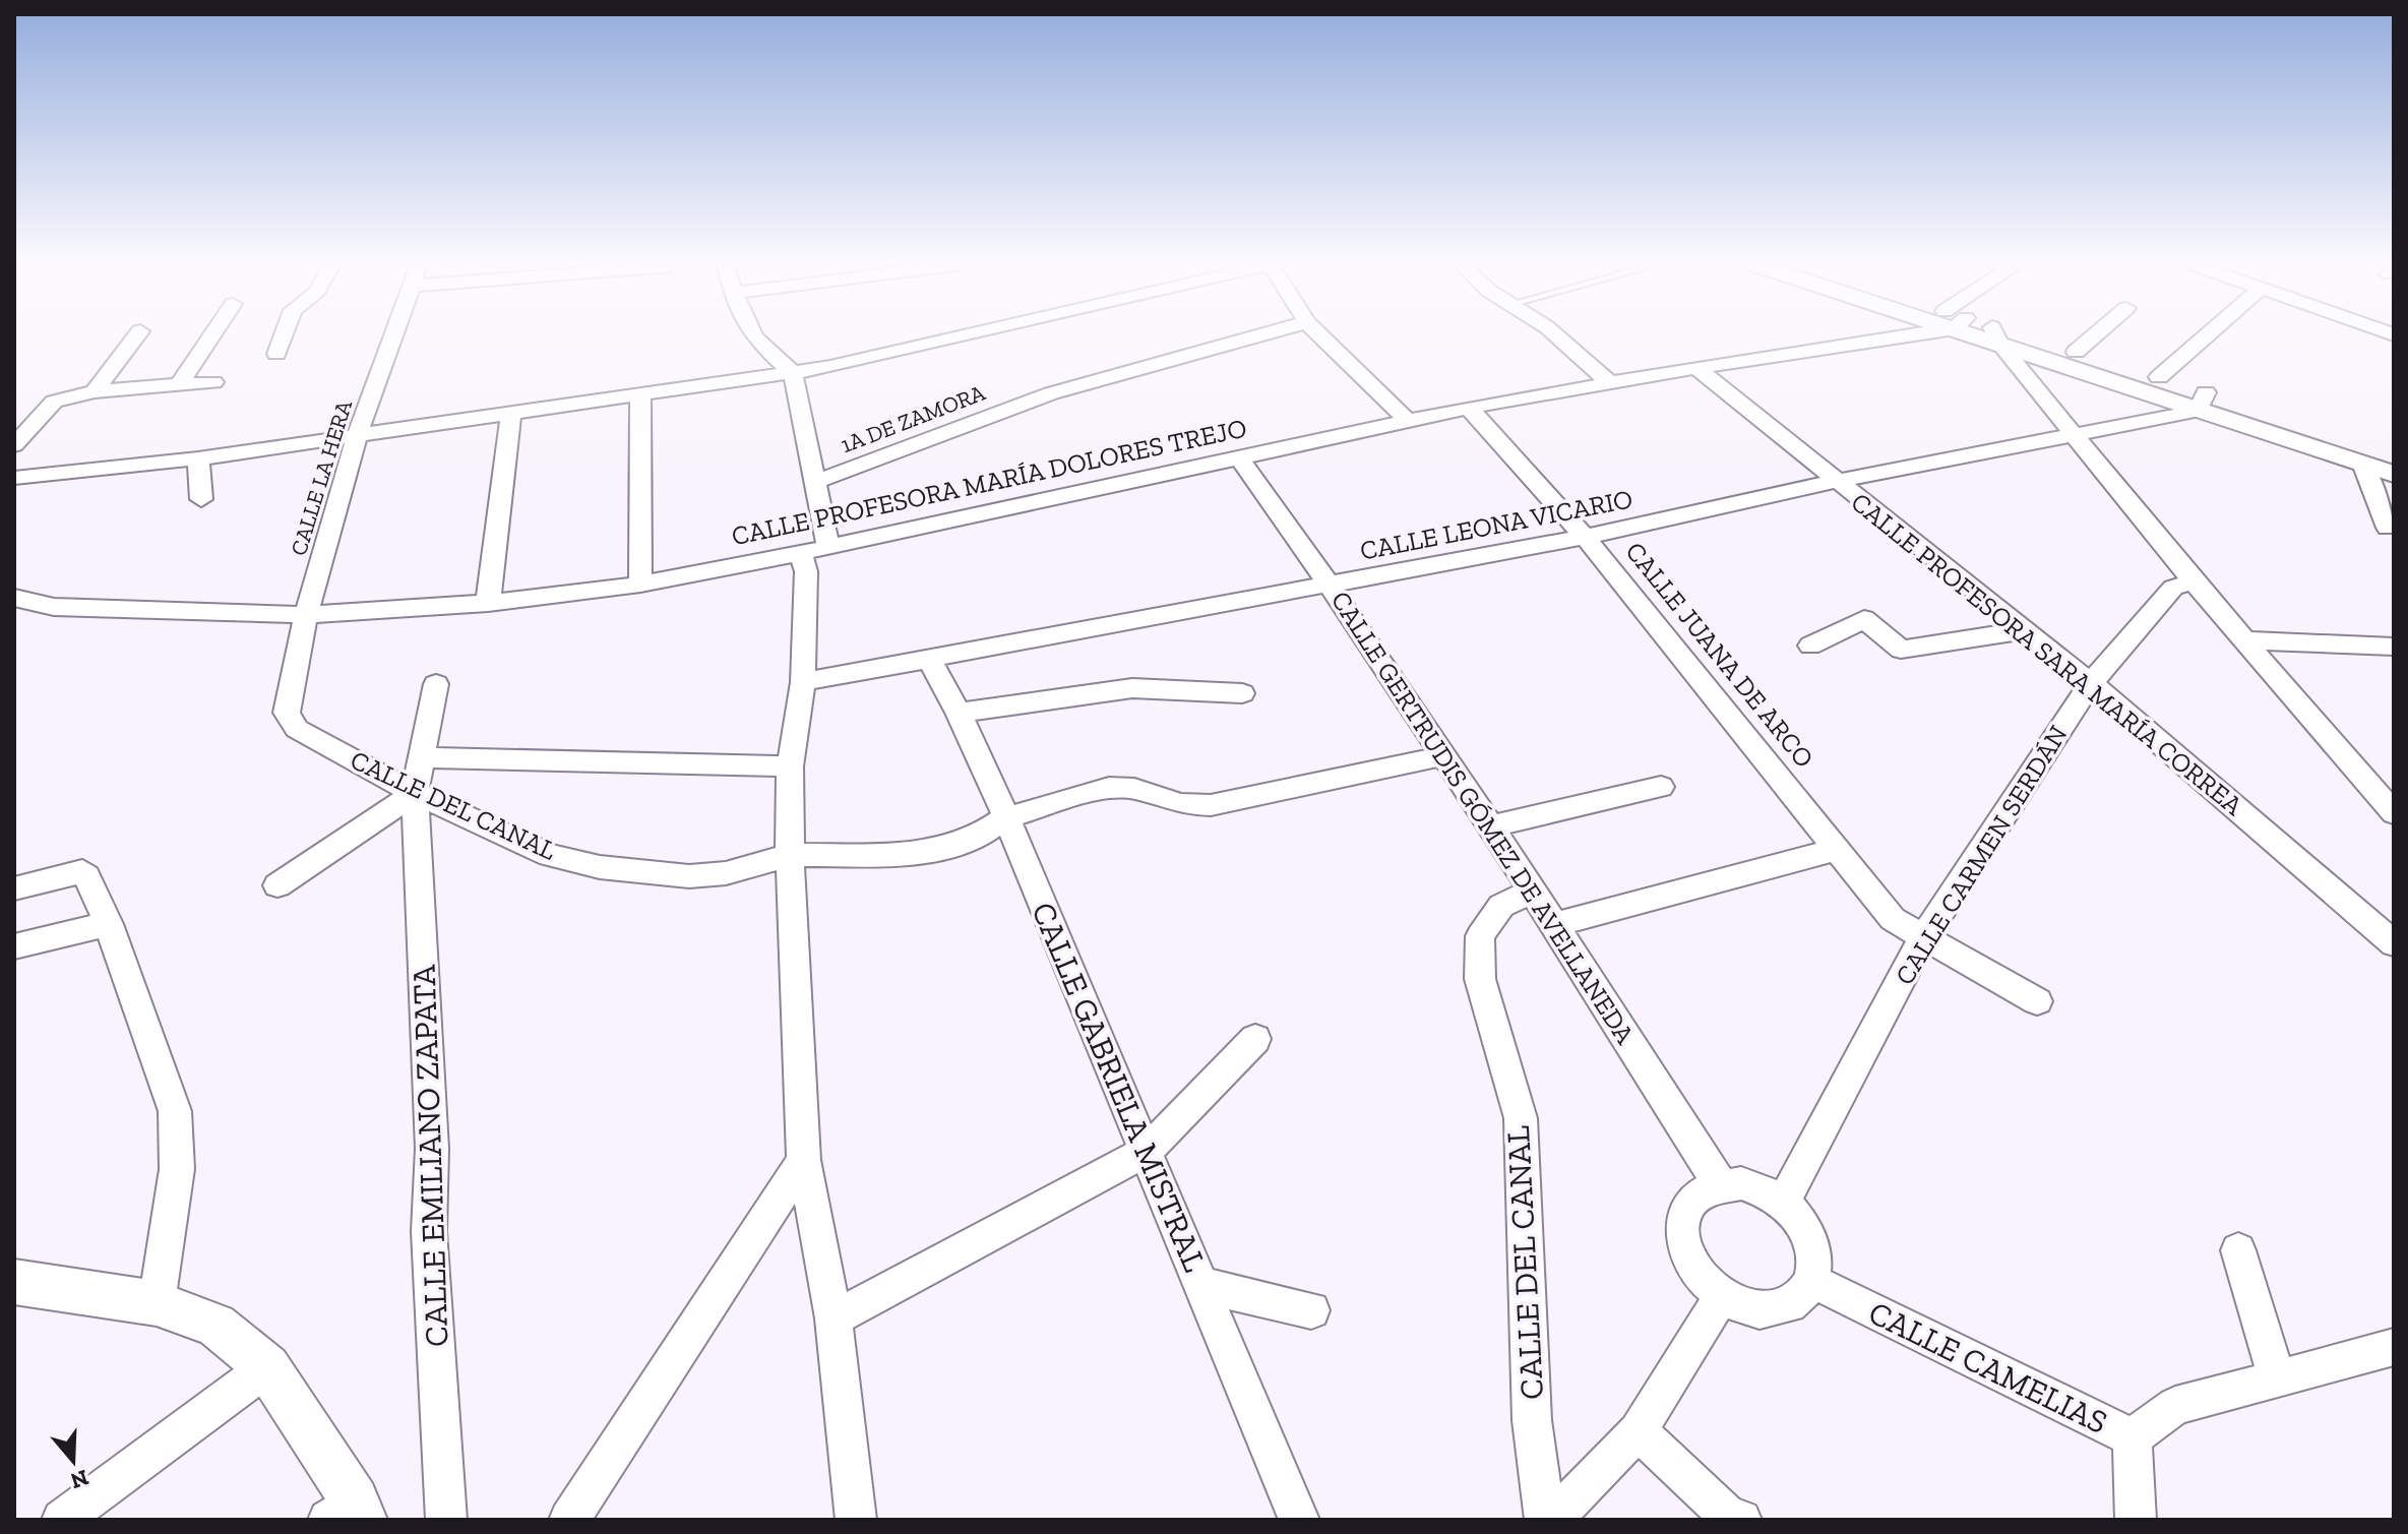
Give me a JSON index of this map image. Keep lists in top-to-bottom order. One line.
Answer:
{"streets":{"street":["1A DE ZAMORA","CALLE LA HERA","CALLE PROFESORA MARÍA DOLORES TREJO","CALLE LEONA VICARIO","CALLE PROFESORA SARA MARÍA CORREA","CALLE JUANA DE ARCO","CALLE DEL CANAL","CALLE GERTRUDIS GÓMEZ DE AVELLANEDA","CALLE CARMEN SERDÁN","CALLE GABRIELA MISTRAL","CALLE EMILIANO ZAPATA","CALLE CAMELIAS"]},"crossings":[["CALLE LA HERA","CALLE PROFESORA MARÍA DOLORES TREJO"],["CALLE LA HERA","CALLE DEL CANAL"],["CALLE PROFESORA MARÍA DOLORES TREJO","CALLE PROFESORA SARA MARÍA CORREA"],["CALLE PROFESORA MARÍA DOLORES TREJO","CALLE JUANA DE ARCO"],["CALLE PROFESORA MARÍA DOLORES TREJO","CALLE DEL CANAL"],["CALLE PROFESORA MARÍA DOLORES TREJO","CALLE GERTRUDIS GÓMEZ DE AVELLANEDA"],["CALLE LEONA VICARIO","CALLE PROFESORA SARA MARÍA CORREA"],["CALLE LEONA VICARIO","CALLE JUANA DE ARCO"],["CALLE LEONA VICARIO","CALLE GERTRUDIS GÓMEZ DE AVELLANEDA"],["CALLE LEONA VICARIO","CALLE GABRIELA MISTRAL"],["CALLE PROFESORA SARA MARÍA CORREA","CALLE CARMEN SERDÁN"],["CALLE JUANA DE ARCO","CALLE CARMEN SERDÁN"],["CALLE DEL CANAL","CALLE GERTRUDIS GÓMEZ DE AVELLANEDA"],["CALLE DEL CANAL","CALLE GABRIELA MISTRAL"],["CALLE DEL CANAL","CALLE EMILIANO ZAPATA"],["CALLE GERTRUDIS GÓMEZ DE AVELLANEDA","CALLE CARMEN SERDÁN"],["CALLE GERTRUDIS GÓMEZ DE AVELLANEDA","CALLE CAMELIAS"],["CALLE CARMEN SERDÁN","CALLE CAMELIAS"]],"north":"bottom"}
